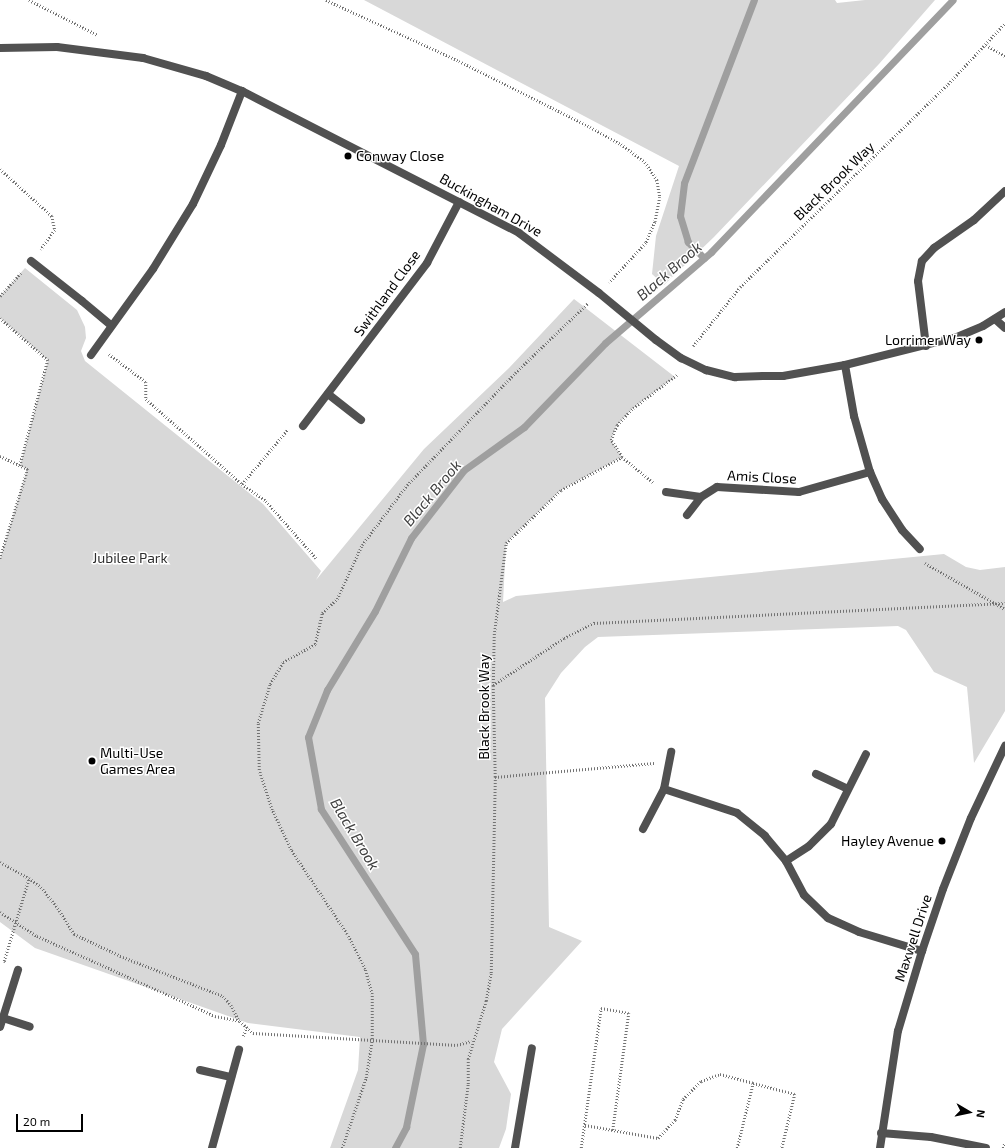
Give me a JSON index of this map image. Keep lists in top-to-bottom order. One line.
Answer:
{"streets":{"street":["Buckingham Drive","Swithland Close","Amis Close","Maxwell Drive"],"path":["Black Brook Way"]},"crossings":[["Black Brook Way","Buckingham Drive"],["Buckingham Drive","Swithland Close"]],"water":["Black Brook"],"parks":["Jubilee Park"],"places":["Conway Close","Lorrimer Way","Multi-Use Games Area","Hayley Avenue"],"scale_bar":"20 m","north":"right"}
